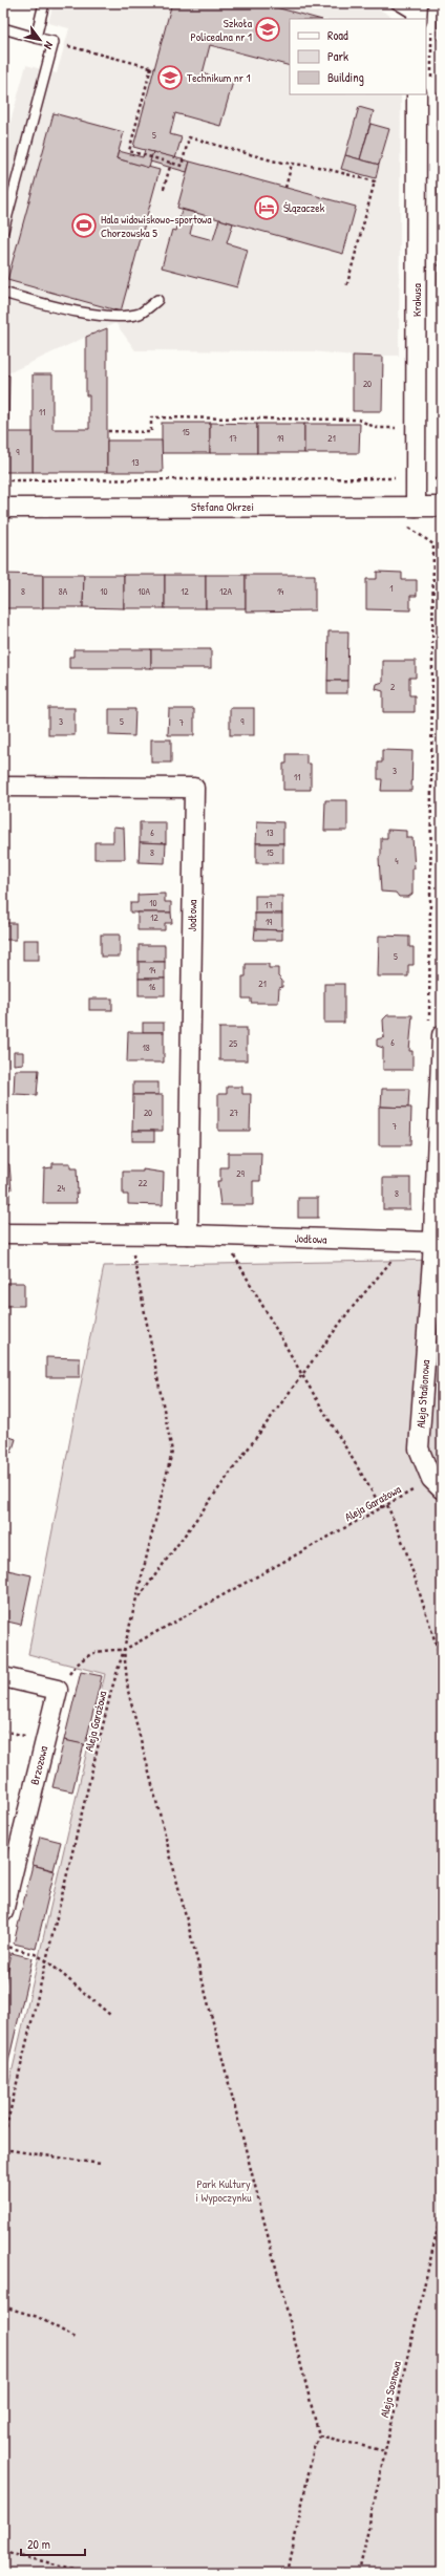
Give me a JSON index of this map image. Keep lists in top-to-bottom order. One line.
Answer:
{"streets":{"street":["Krakusa","Stefana Okrzei","Jodłowa","Aleja Stadionowa","Brzozowa"],"path":["Aleja Garażowa","Aleja Sosnowa"]},"crossings":[["Krakusa","Stefana Okrzei"],["Jodłowa","Aleja Stadionowa"],["Aleja Stadionowa","Aleja Garażowa"]],"parks":["Park Kultury i Wypoczynku"],"places":{"school or university":["Szkoła Policealna nr 1","Technikum nr 1"],"hotel":["Ślązaczek"],"sports":["Hala widowiskowo-sportowa Chorzowska 5"]},"house_numbers":["5","20","11","15","17","19","21","9","13","1","8","8A","10","10A","12","12A","14","2","3","5","9","7","3","11","6","13","8","15","4","10","17","12","19","5","14","21","16","6","25","18","20","27","7","29","22","24","8"],"legend":["Road","Park","Building"],"scale_bar":"20 m","north":"bottom right"}
